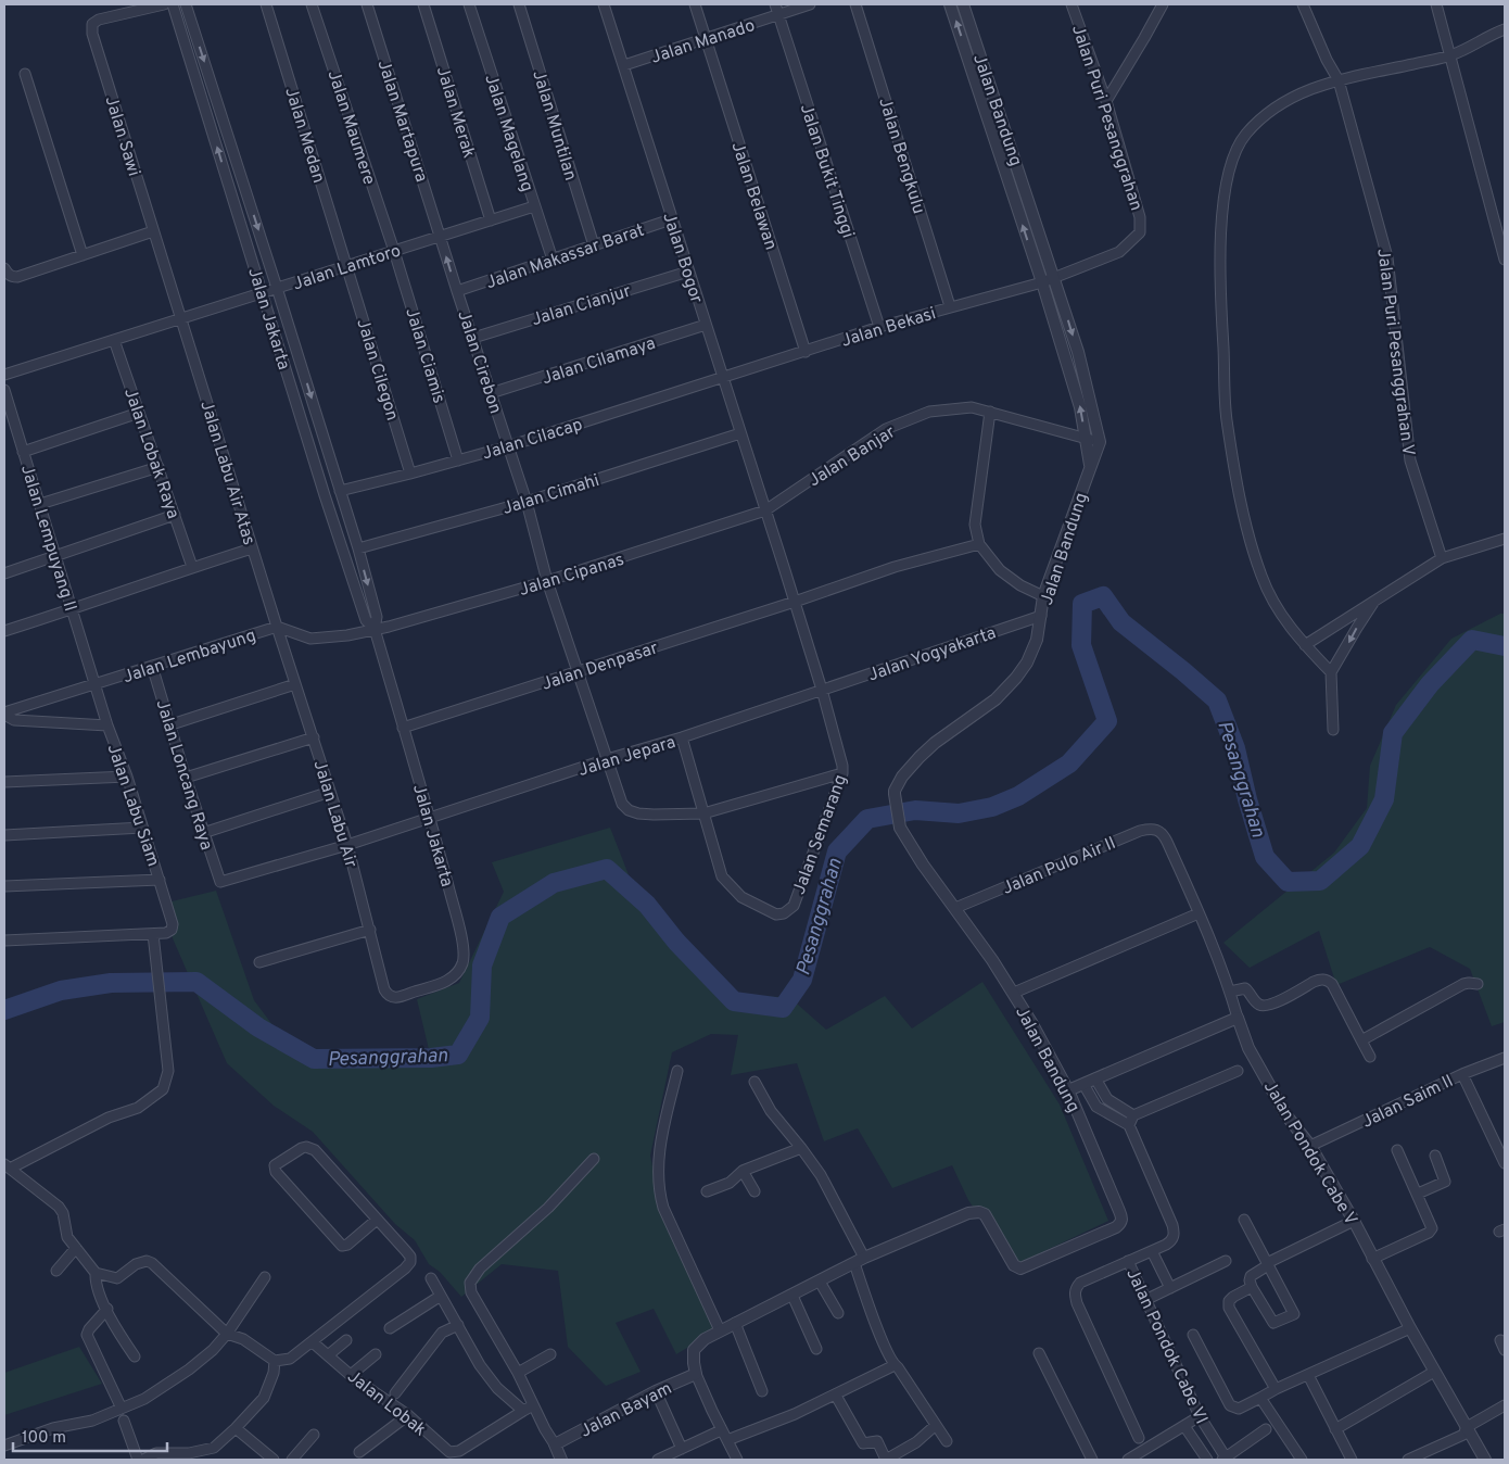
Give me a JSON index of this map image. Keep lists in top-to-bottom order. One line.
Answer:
{"streets":{"street":["Jalan Manado","Jalan Bandung","Jalan Merak","Jalan Puri Pesanggrahan","Jalan Martapura","Jalan Muntilan","Jalan Maumere","Jalan Magelang","Jalan Medan","Jalan Sawi","Jalan Bengkulu","Jalan Bukit Tinggi","Jalan Belawan","Jalan Makassar Barat","Jalan Bogor","Jalan Lamtoro","Jalan Cianjur","Jalan Jakarta","Jalan Bekasi","Jalan Puri Pesanggrahan V","Jalan Ciamis","Jalan Cilamaya","Jalan Cirebon","Jalan Cilegon","Jalan Cilacap","Jalan Lobak Raya","Jalan Banjar","Jalan Labu Air Atas","Jalan Cimahi","Jalan Lempuyang II","Jalan Cipanas","Jalan Yogyakarta","Jalan Lembayung","Jalan Denpasar","Jalan Jepara","Jalan Loncang Raya","Jalan Labu Siam","Jalan Labu Air","Jalan Semarang","Jalan Pulo Air II","Jalan Saim II","Jalan Pondok Cabe V","Jalan Pondok Cabe VI","Jalan Lobak","Jalan Bayam"]},"crossings":[["Jalan Manado","Jalan Bukit Tinggi"],["Jalan Manado","Jalan Belawan"],["Jalan Manado","Jalan Bogor"],["Jalan Bandung","Jalan Puri Pesanggrahan"],["Jalan Bandung","Jalan Bekasi"],["Jalan Bandung","Jalan Banjar"],["Jalan Bandung","Jalan Yogyakarta"],["Jalan Bandung","Jalan Pulo Air II"],["Jalan Bandung","Jalan Bayam"],["Jalan Merak","Jalan Lamtoro"],["Jalan Puri Pesanggrahan","Jalan Bekasi"],["Jalan Martapura","Jalan Lamtoro"],["Jalan Martapura","Jalan Cirebon"],["Jalan Muntilan","Jalan Makassar Barat"],["Jalan Maumere","Jalan Lamtoro"],["Jalan Maumere","Jalan Ciamis"],["Jalan Magelang","Jalan Makassar Barat"],["Jalan Magelang","Jalan Lamtoro"],["Jalan Medan","Jalan Lamtoro"],["Jalan Medan","Jalan Cilegon"],["Jalan Sawi","Jalan Lamtoro"],["Jalan Sawi","Jalan Labu Air Atas"],["Jalan Bengkulu","Jalan Bekasi"],["Jalan Bukit Tinggi","Jalan Bekasi"],["Jalan Belawan","Jalan Bekasi"],["Jalan Makassar Barat","Jalan Bogor"],["Jalan Makassar Barat","Jalan Cirebon"],["Jalan Bogor","Jalan Cianjur"],["Jalan Bogor","Jalan Bekasi"],["Jalan Bogor","Jalan Cilamaya"],["Jalan Bogor","Jalan Cilacap"],["Jalan Bogor","Jalan Banjar"],["Jalan Bogor","Jalan Cimahi"],["Jalan Bogor","Jalan Cipanas"],["Jalan Bogor","Jalan Semarang"],["Jalan Lamtoro","Jalan Jakarta"],["Jalan Lamtoro","Jalan Ciamis"],["Jalan Lamtoro","Jalan Cirebon"],["Jalan Lamtoro","Jalan Cilegon"],["Jalan Lamtoro","Jalan Lobak Raya"],["Jalan Lamtoro","Jalan Labu Air Atas"],["Jalan Cianjur","Jalan Cirebon"],["Jalan Jakarta","Jalan Cilacap"],["Jalan Jakarta","Jalan Cimahi"],["Jalan Jakarta","Jalan Cipanas"],["Jalan Jakarta","Jalan Lembayung"],["Jalan Jakarta","Jalan Denpasar"],["Jalan Jakarta","Jalan Jepara"],["Jalan Jakarta","Jalan Labu Air"],["Jalan Bekasi","Jalan Cilacap"],["Jalan Ciamis","Jalan Cilacap"],["Jalan Cilamaya","Jalan Cirebon"],["Jalan Cirebon","Jalan Cilacap"],["Jalan Cirebon","Jalan Cimahi"],["Jalan Cirebon","Jalan Cipanas"],["Jalan Cirebon","Jalan Denpasar"],["Jalan Cirebon","Jalan Jepara"],["Jalan Cirebon","Jalan Semarang"],["Jalan Cilegon","Jalan Cilacap"],["Jalan Banjar","Jalan Cipanas"],["Jalan Banjar","Jalan Semarang"],["Jalan Labu Air Atas","Jalan Lembayung"],["Jalan Labu Air Atas","Jalan Labu Air"],["Jalan Lempuyang II","Jalan Lembayung"],["Jalan Lempuyang II","Jalan Labu Siam"],["Jalan Cipanas","Jalan Lembayung"],["Jalan Cipanas","Jalan Semarang"],["Jalan Yogyakarta","Jalan Jepara"],["Jalan Yogyakarta","Jalan Semarang"],["Jalan Lembayung","Jalan Loncang Raya"],["Jalan Lembayung","Jalan Labu Siam"],["Jalan Lembayung","Jalan Labu Air"],["Jalan Denpasar","Jalan Semarang"],["Jalan Jepara","Jalan Loncang Raya"],["Jalan Jepara","Jalan Labu Air"],["Jalan Jepara","Jalan Semarang"],["Jalan Pulo Air II","Jalan Pondok Cabe V"],["Jalan Saim II","Jalan Pondok Cabe V"]],"water":["Pesanggrahan"],"scale_bar":"100 m"}
